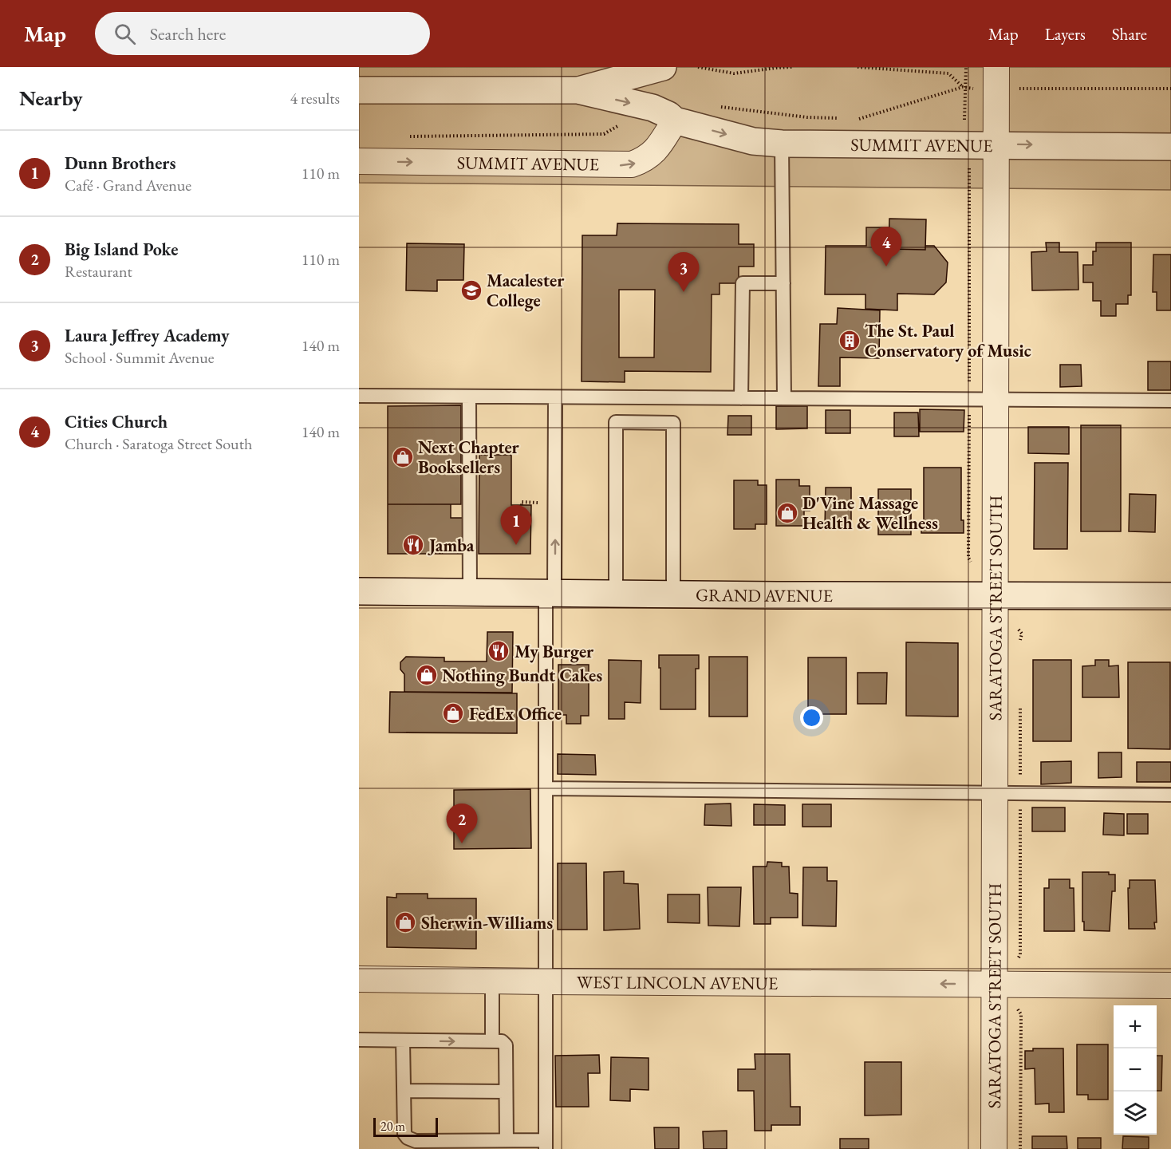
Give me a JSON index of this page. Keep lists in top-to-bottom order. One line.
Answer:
{"streets":{"street":["SUMMIT AVENUE","GRAND AVENUE","SARATOGA STREET SOUTH","WEST LINCOLN AVENUE"]},"crossings":[["SUMMIT AVENUE","SARATOGA STREET SOUTH"],["GRAND AVENUE","SARATOGA STREET SOUTH"],["SARATOGA STREET SOUTH","WEST LINCOLN AVENUE"]],"one_way":["WEST LINCOLN AVENUE"],"places":{"school or university":["Macalester College"],"building":["The St. Paul Conservatory of Music"],"shop":["Next Chapter Booksellers","D'Vine Massage Health & Wellness","Nothing Bundt Cakes","FedEx Office","Sherwin-Williams"],"restaurant":["Jamba","My Burger"]},"scale_bar":"20 m","page":{"header":"Map","search":"Search here","nav":["Map","Layers","Share"],"heading":["Nearby","4 results"],"list":[{"mark":"1","name":"Dunn Brothers","note":"Café · Grand Avenue","value":"110 m"},{"mark":"2","name":"Big Island Poke","note":"Restaurant","value":"110 m"},{"mark":"3","name":"Laura Jeffrey Academy","note":"School · Summit Avenue","value":"140 m"},{"mark":"4","name":"Cities Church","note":"Church · Saratoga Street South","value":"140 m"}],"pins":["4","3","1","2"],"map_buttons":["+","−"],"scale":"20 m"}}
